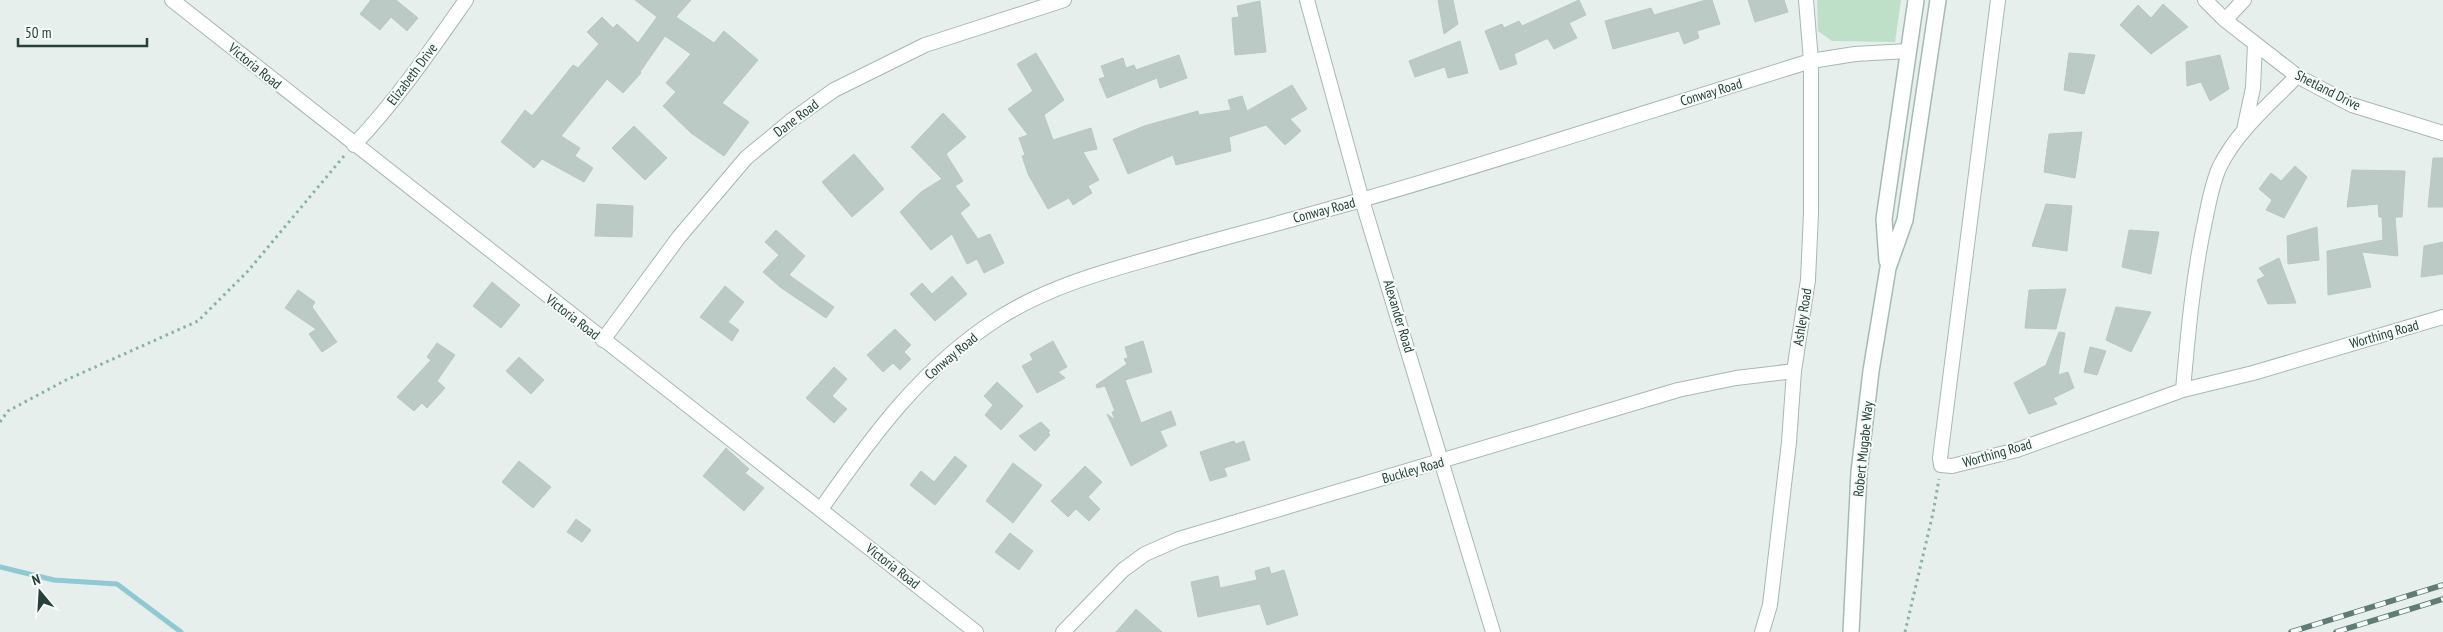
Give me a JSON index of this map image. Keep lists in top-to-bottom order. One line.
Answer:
{"streets":{"main road":["Robert Mugabe Way"],"street":["Victoria Road","Elizabeth Drive","Shetland Drive","Conway Road","Dane Road","Alexander Road","Ashley Road","Worthing Road","Buckley Road"]},"crossings":[["Victoria Road","Elizabeth Drive"],["Victoria Road","Conway Road"],["Victoria Road","Dane Road"],["Conway Road","Alexander Road"],["Conway Road","Ashley Road"],["Conway Road","Robert Mugabe Way"],["Alexander Road","Buckley Road"],["Ashley Road","Buckley Road"]],"scale_bar":"50 m","north":"top"}
